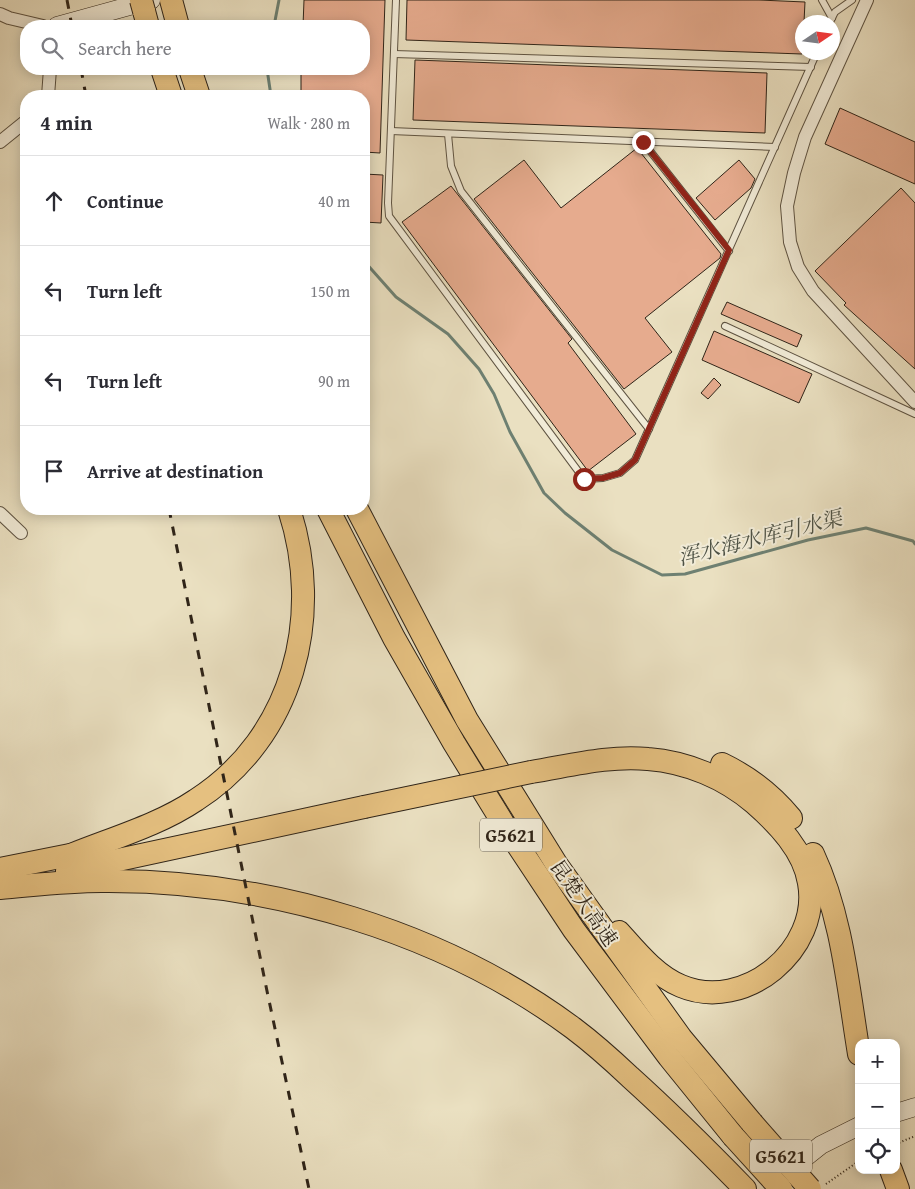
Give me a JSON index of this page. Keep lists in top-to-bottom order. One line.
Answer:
{"streets":{"highway":["G5621","昆楚大高速"]},"water":["浑水海水库引水渠"],"north":"right","page":{"search":"Search here","heading":["4 min","Walk · 280 m"],"list":[["Continue","40 m"],["Turn left","150 m"],["Turn left","90 m"],"Arrive at destination"],"map_buttons":["+","−"]}}
